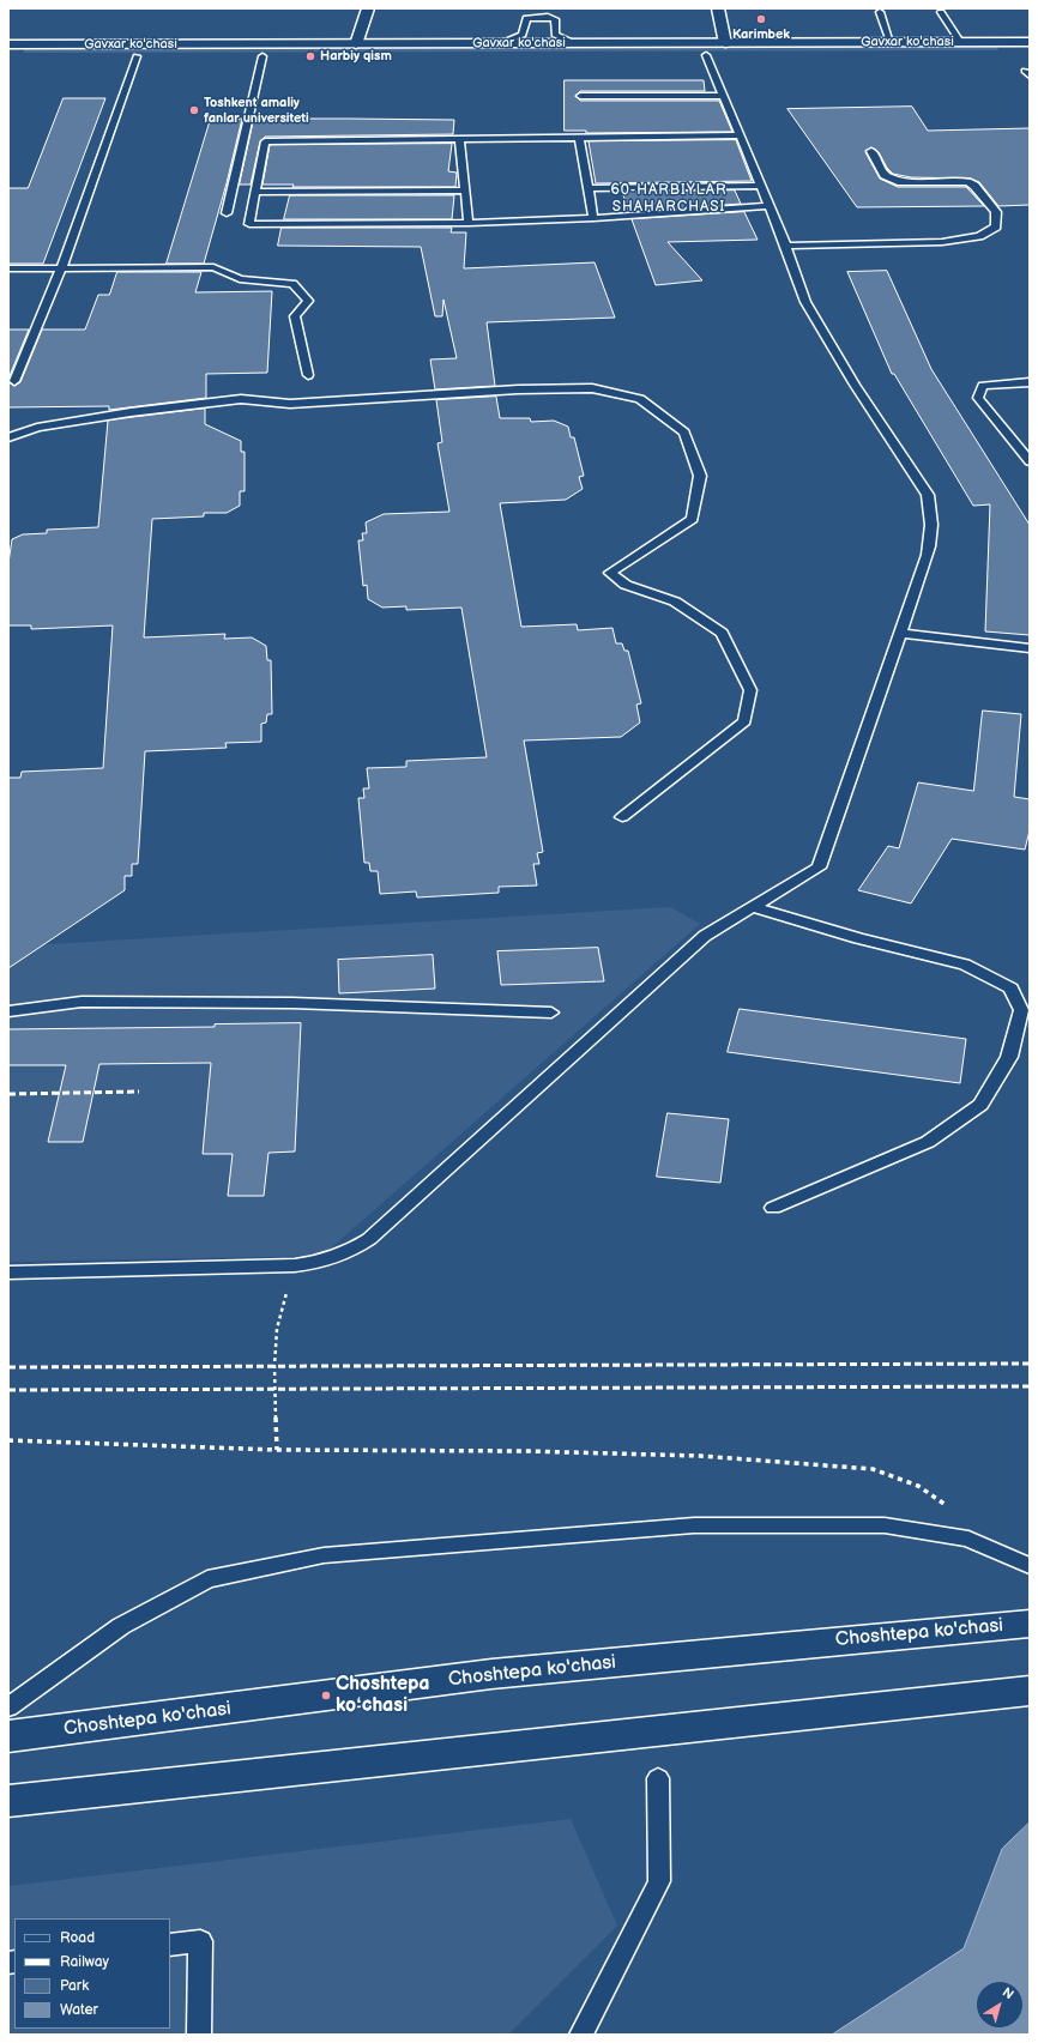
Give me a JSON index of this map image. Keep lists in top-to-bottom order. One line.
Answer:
{"streets":{"main road":["Gavxar ko'chasi","Choshtepa ko'chasi"]},"districts":["60-HARBIYLAR SHAHARCHASI"],"places":["Karimbek","Harbiy qism","Toshkent amaliy fanlar universiteti","Choshtepa koʻchasi"],"legend":["Road","Railway","Park","Water"],"north":"top right"}
